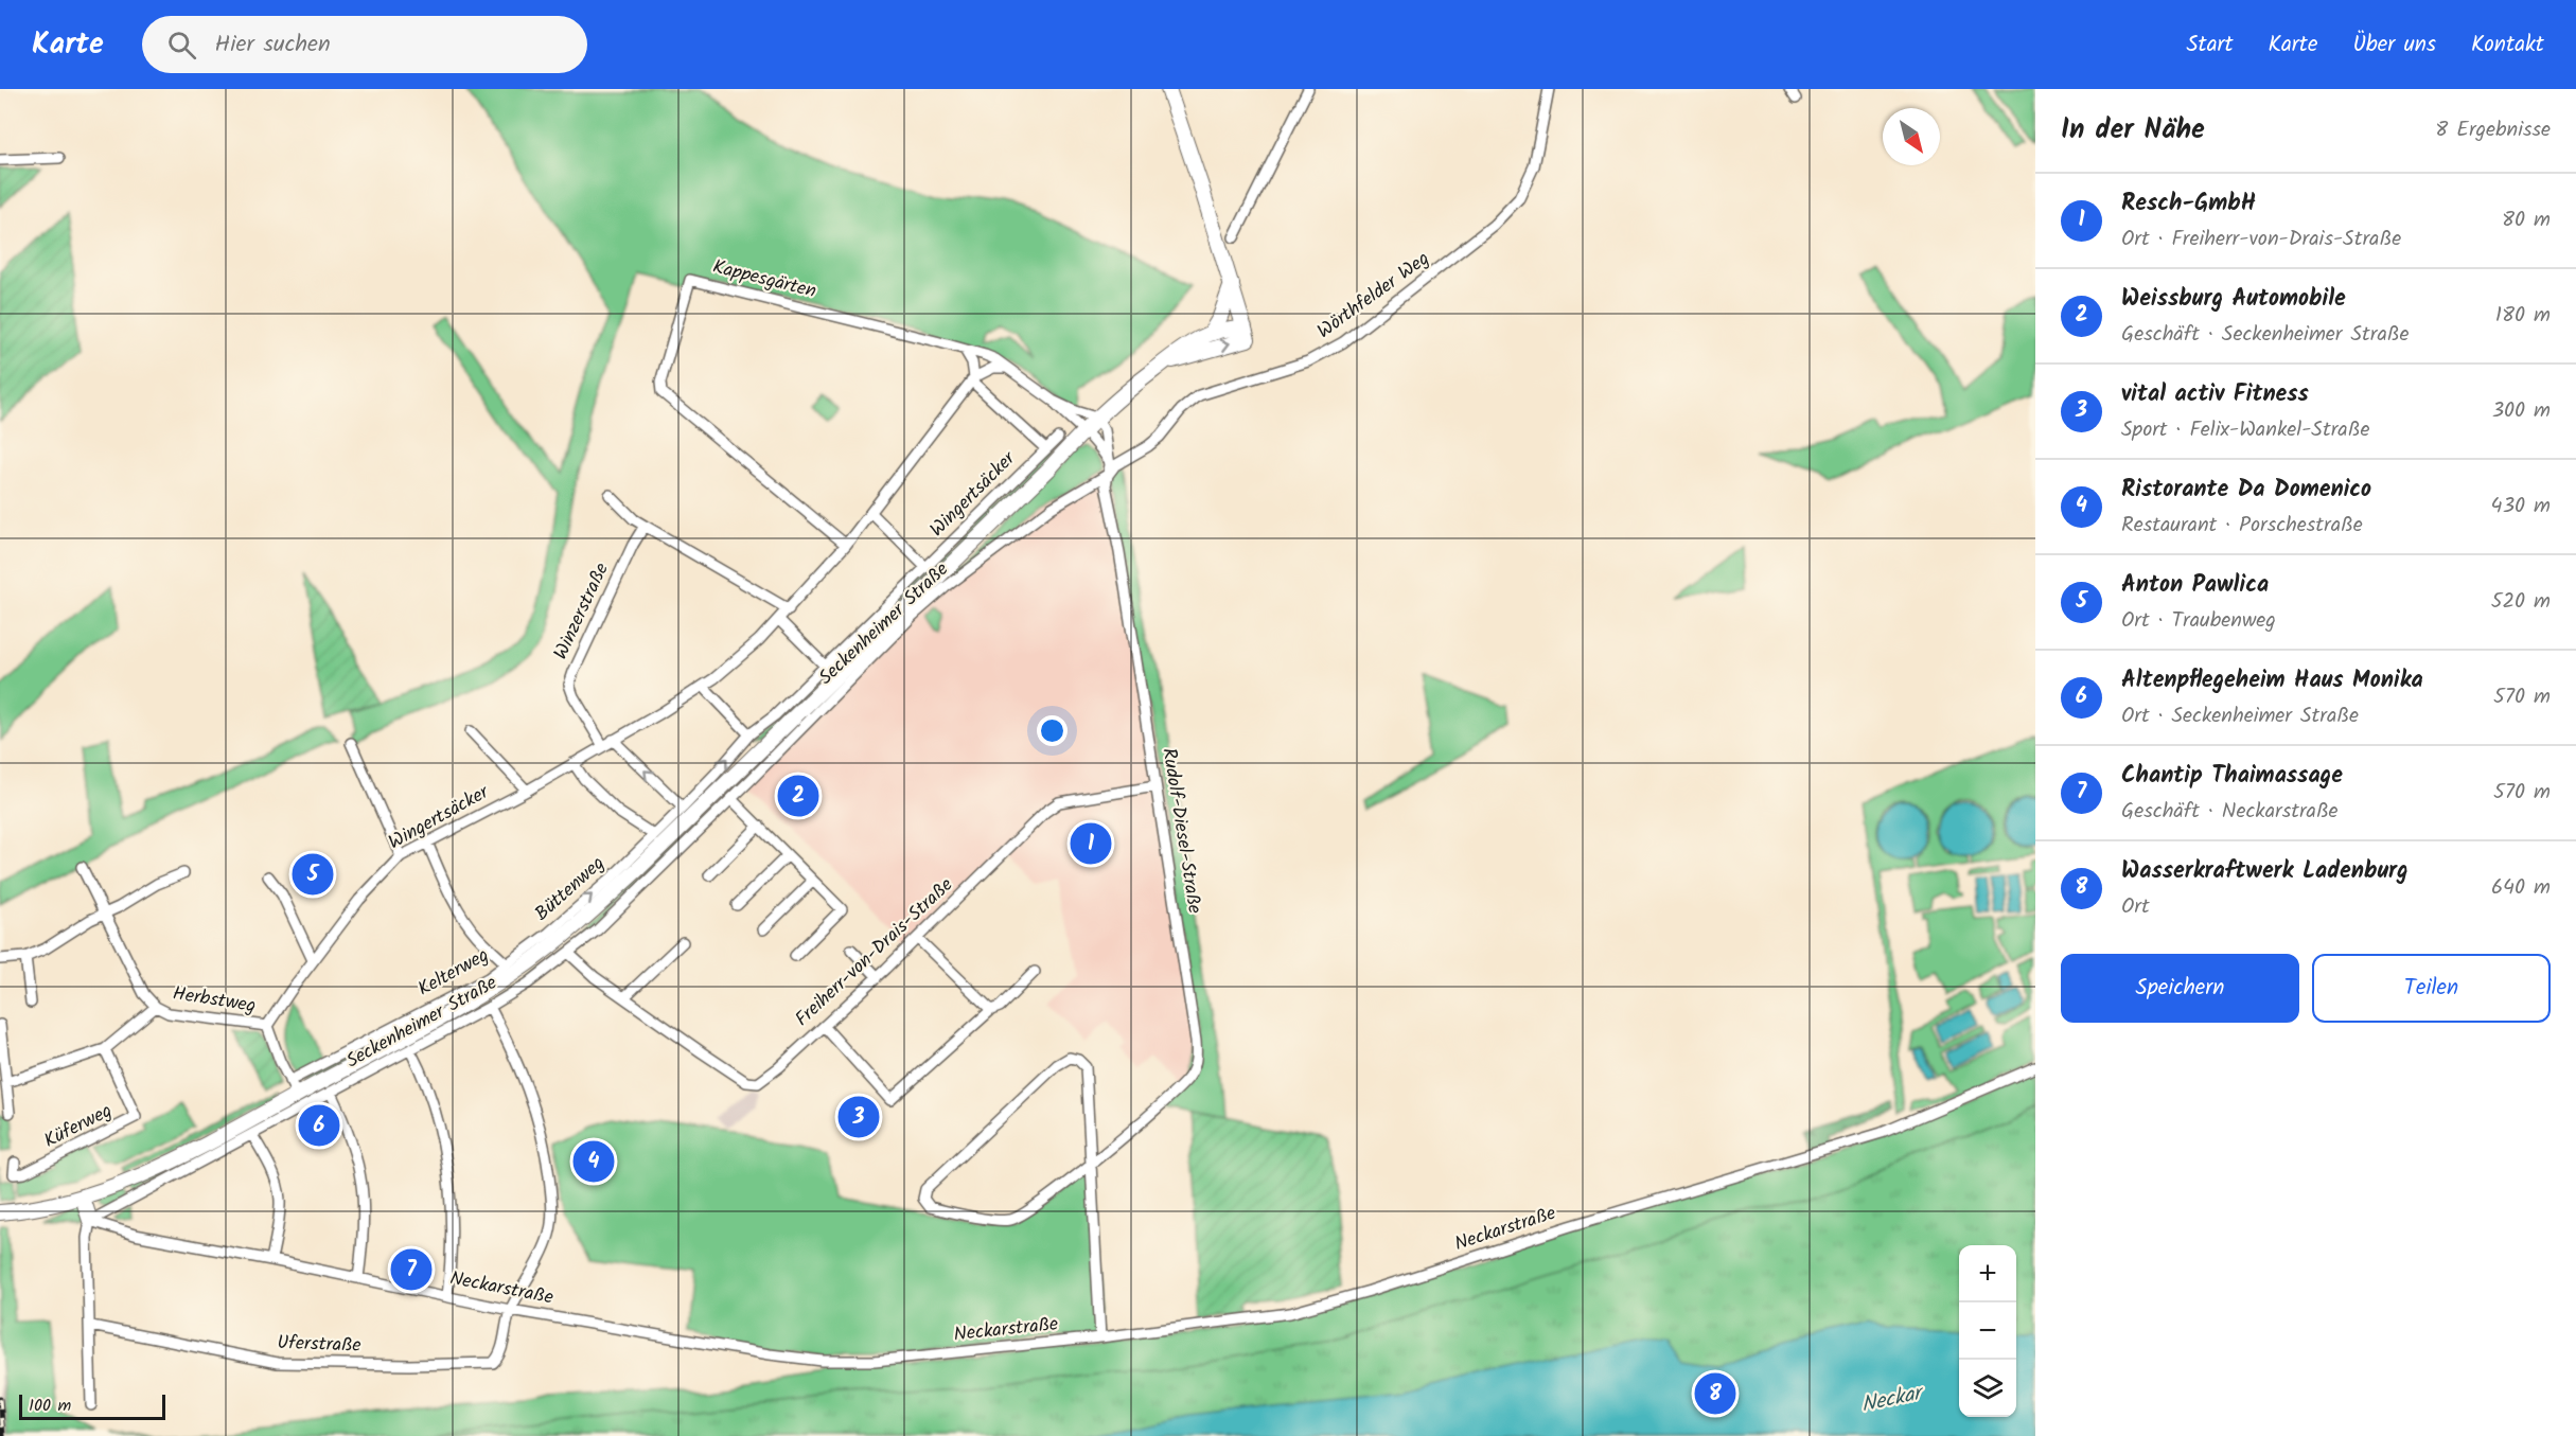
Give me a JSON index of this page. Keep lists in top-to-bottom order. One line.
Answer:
{"streets":{"street":["Kappesgärten","Wörthfelder Weg","Wingertsäcker","Winzerstraße","Seckenheimer Straße","Rudolf-Diesel-Straße","Büttenweg","Freiherr-von-Drais-Straße","Kelterweg","Herbstweg","Küferweg","Neckarstraße","Uferstraße"]},"crossings":[["Kappesgärten","Wingertsäcker"],["Kappesgärten","Rudolf-Diesel-Straße"],["Wörthfelder Weg","Seckenheimer Straße"],["Wörthfelder Weg","Rudolf-Diesel-Straße"],["Wingertsäcker","Winzerstraße"],["Wingertsäcker","Büttenweg"],["Wingertsäcker","Kelterweg"],["Wingertsäcker","Herbstweg"],["Seckenheimer Straße","Rudolf-Diesel-Straße"],["Seckenheimer Straße","Freiherr-von-Drais-Straße"],["Seckenheimer Straße","Neckarstraße"],["Rudolf-Diesel-Straße","Freiherr-von-Drais-Straße"],["Büttenweg","Kelterweg"],["Herbstweg","Küferweg"],["Neckarstraße","Uferstraße"]],"water":["Neckar"],"scale_bar":"100 m","north":"bottom right","page":{"header":"Karte","search":"Hier suchen","nav":["Start","Karte","Über uns","Kontakt"],"heading":["In der Nähe","8 Ergebnisse"],"list":[{"mark":"1","name":"Resch-GmbH","note":"Ort · Freiherr-von-Drais-Straße","value":"80 m"},{"mark":"2","name":"Weissburg Automobile","note":"Geschäft · Seckenheimer Straße","value":"180 m"},{"mark":"3","name":"vital activ Fitness","note":"Sport · Felix-Wankel-Straße","value":"300 m"},{"mark":"4","name":"Ristorante Da Domenico","note":"Restaurant · Porschestraße","value":"430 m"},{"mark":"5","name":"Anton Pawlica","note":"Ort · Traubenweg","value":"520 m"},{"mark":"6","name":"Altenpflegeheim Haus Monika","note":"Ort · Seckenheimer Straße","value":"570 m"},{"mark":"7","name":"Chantip Thaimassage","note":"Geschäft · Neckarstraße","value":"570 m"},{"mark":"8","name":"Wasserkraftwerk Ladenburg","note":"Ort","value":"640 m"}],"pins":["2","1","5","3","6","4","7","8"],"buttons":["Speichern","Teilen"],"map_buttons":["+","−"],"scale":"100 m"}}
